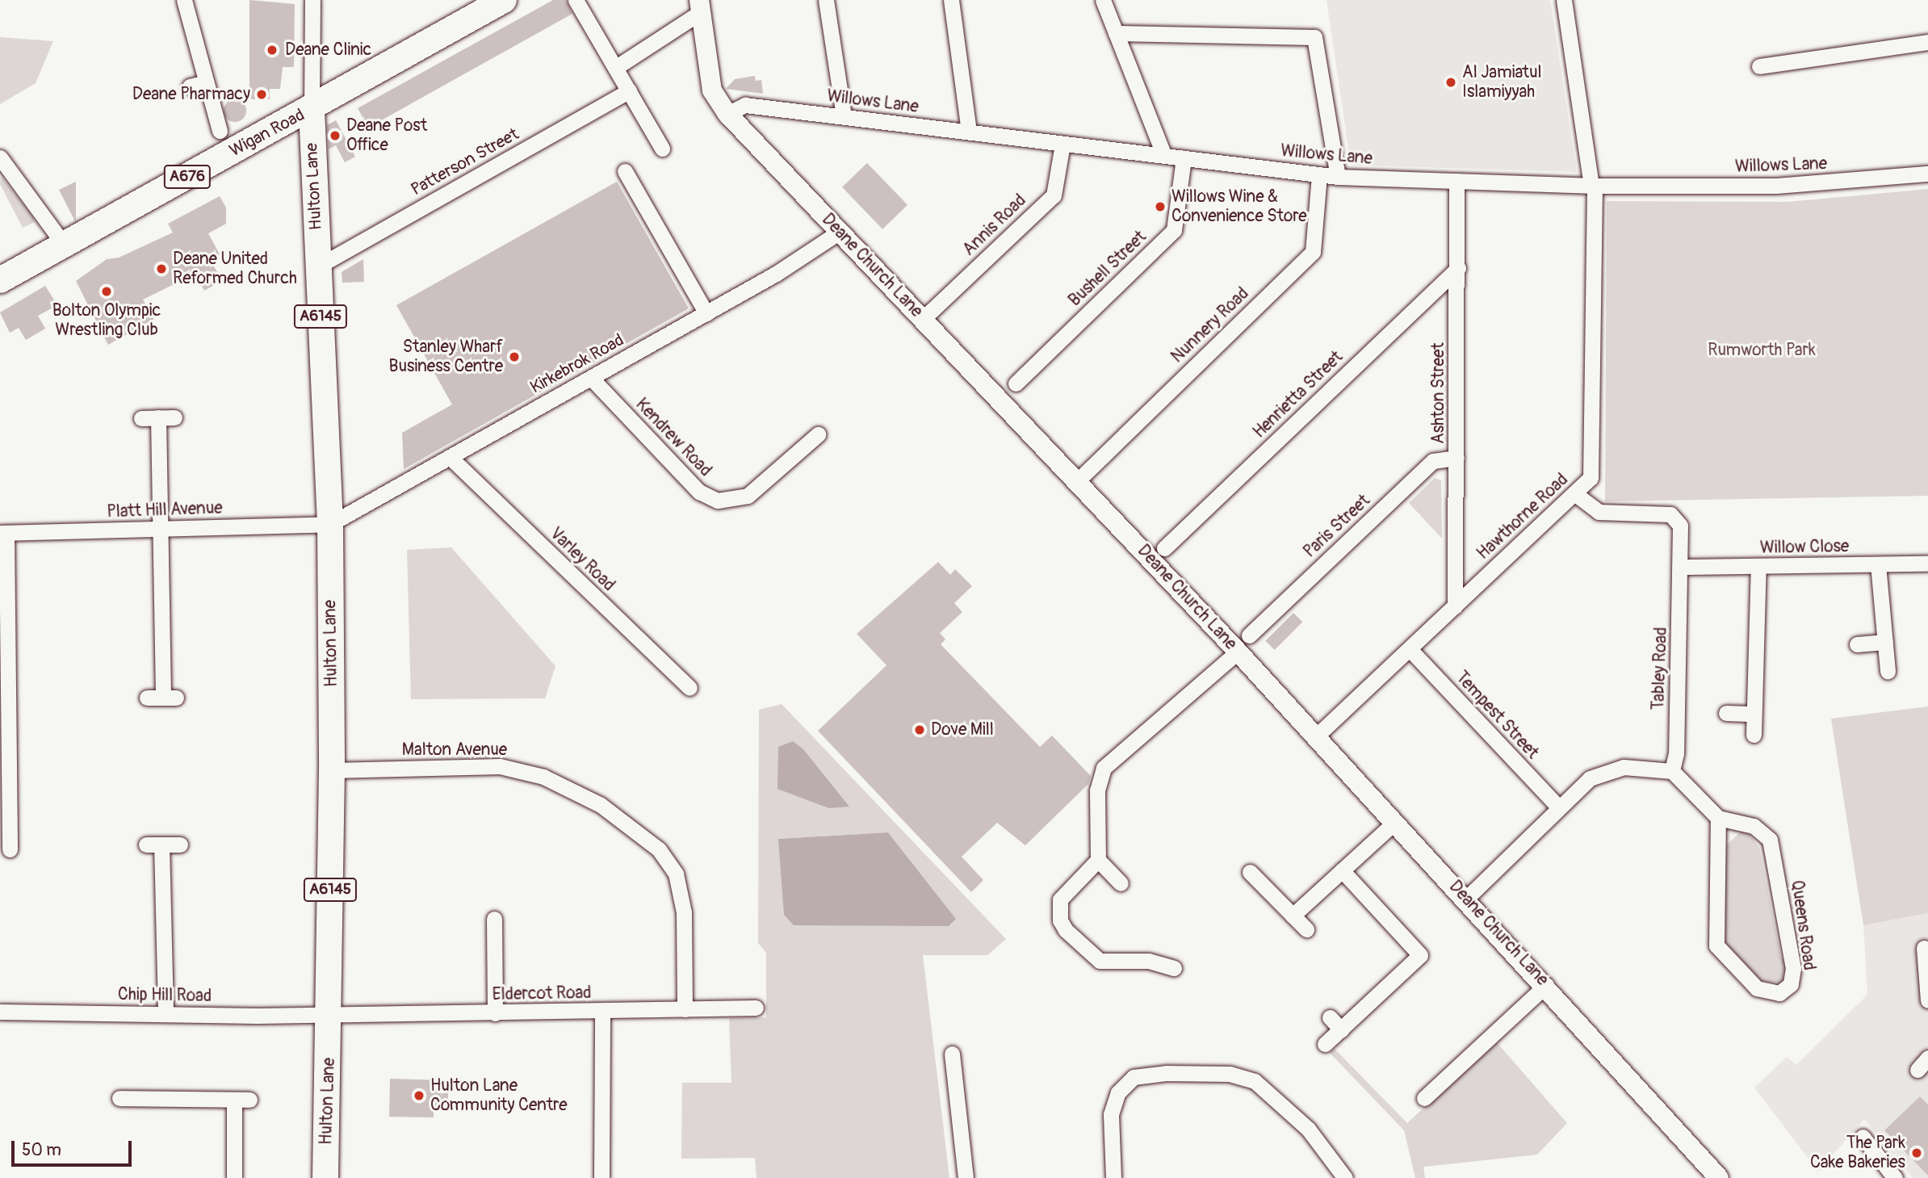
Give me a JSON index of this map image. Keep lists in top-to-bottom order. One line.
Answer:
{"streets":{"main road":["Wigan Road","A676","Hulton Lane","A6145"],"street":["Willows Lane","Patterson Street","Annis Road","Deane Church Lane","Bushell Street","Nunnery Road","Kirkebrok Road","Ashton Street","Henrietta Street","Kendrew Road","Platt Hill Avenue","Hawthorne Road","Paris Street","Willow Close","Varley Road","Tabley Road","Tempest Street","Malton Avenue","Queens Road","Eldercot Road","Chip Hill Road"]},"crossings":[["Willows Lane","Annis Road"],["Willows Lane","Deane Church Lane"],["Willows Lane","Bushell Street"],["Willows Lane","Nunnery Road"],["Willows Lane","Ashton Street"],["Willows Lane","Hawthorne Road"],["Wigan Road","Hulton Lane"],["Patterson Street","Hulton Lane"],["Hulton Lane","Kirkebrok Road"],["Hulton Lane","Platt Hill Avenue"],["Hulton Lane","Malton Avenue"],["Hulton Lane","Eldercot Road"],["Hulton Lane","Chip Hill Road"],["Annis Road","Deane Church Lane"],["Deane Church Lane","Nunnery Road"],["Deane Church Lane","Kirkebrok Road"],["Deane Church Lane","Hawthorne Road"],["Kirkebrok Road","Kendrew Road"],["Kirkebrok Road","Platt Hill Avenue"],["Kirkebrok Road","Varley Road"],["Ashton Street","Henrietta Street"],["Ashton Street","Hawthorne Road"],["Ashton Street","Paris Street"],["Hawthorne Road","Tabley Road"],["Hawthorne Road","Tempest Street"],["Willow Close","Tabley Road"],["Malton Avenue","Eldercot Road"],["Eldercot Road","Chip Hill Road"]],"parks":["Rumworth Park"],"places":["Deane Clinic","Al Jamiatul Islamiyyah","Deane Pharmacy","Deane Post Office","Willows Wine & Convenience Store","Deane United Reformed Church","Bolton Olympic Wrestling Club","Stanley Wharf Business Centre","Dove Mill","Hulton Lane Community Centre","The Park Cake Bakeries"],"scale_bar":"50 m"}
